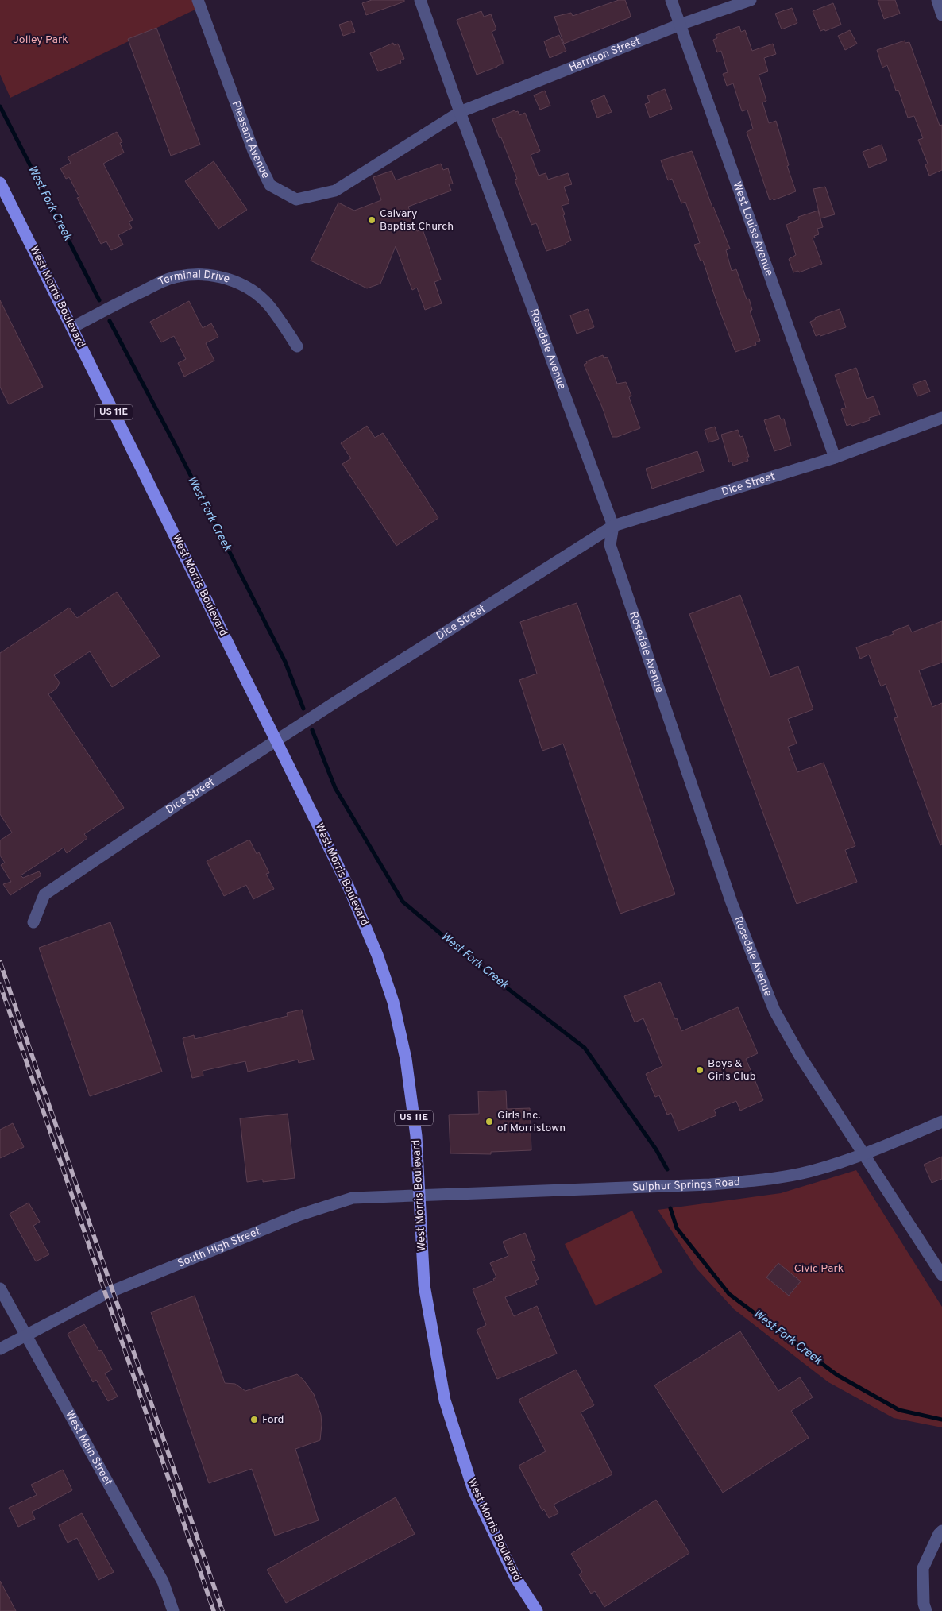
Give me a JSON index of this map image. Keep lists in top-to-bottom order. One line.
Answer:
{"streets":{"main road":["West Morris Boulevard","US 11E"],"street":["Harrison Street","Pleasant Avenue","West Louise Avenue","Terminal Drive","Rosedale Avenue","Dice Street","Sulphur Springs Road","South High Street","West Main Street"]},"crossings":[["Harrison Street","Pleasant Avenue"],["Harrison Street","West Louise Avenue"],["Harrison Street","Rosedale Avenue"],["Pleasant Avenue","Rosedale Avenue"],["West Louise Avenue","Dice Street"],["Terminal Drive","West Morris Boulevard"],["West Morris Boulevard","Dice Street"],["West Morris Boulevard","Sulphur Springs Road"],["West Morris Boulevard","South High Street"],["Rosedale Avenue","Dice Street"],["Rosedale Avenue","Sulphur Springs Road"],["Sulphur Springs Road","South High Street"],["South High Street","West Main Street"]],"water":["West Fork Creek"],"parks":["Jolley Park","Civic Park"],"places":["Calvary Baptist Church","Boys & Girls Club","Girls Inc. of Morristown","Ford"]}
